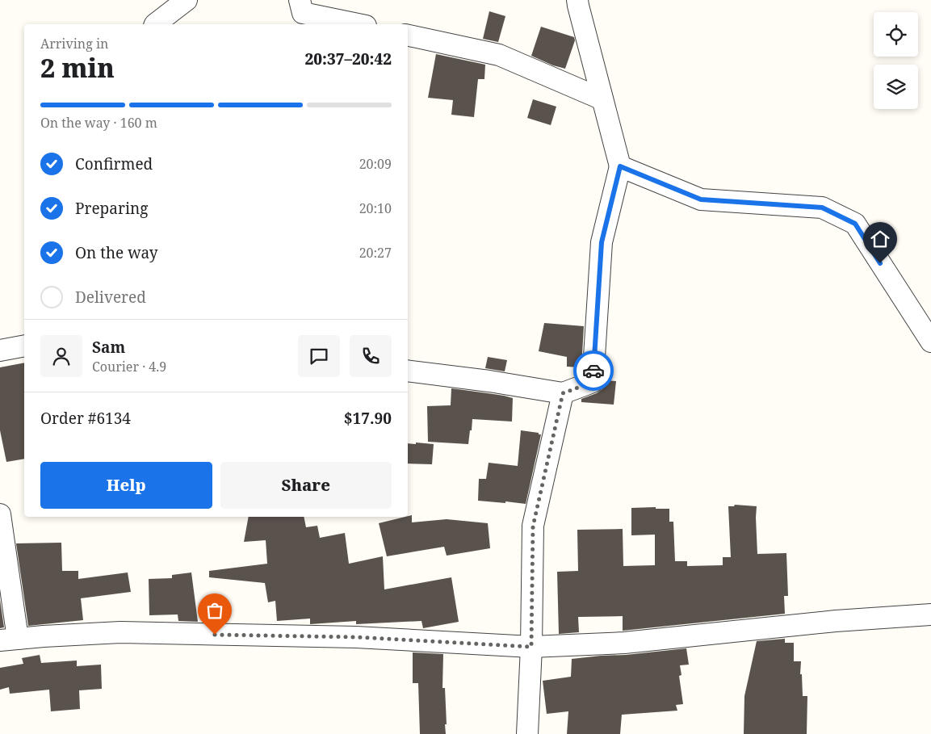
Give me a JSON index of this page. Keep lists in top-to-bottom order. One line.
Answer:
{"page":{"heading":["2 min","Arriving in","20:37–20:42"],"panel":["Sam","Courier · 4.9","Order #6134","$17.90"],"bar":"On the way · 160 m","list":[["Confirmed","20:09"],["Preparing","20:10"],["On the way","20:27"],"Delivered"],"buttons":["Help","Share"]}}
